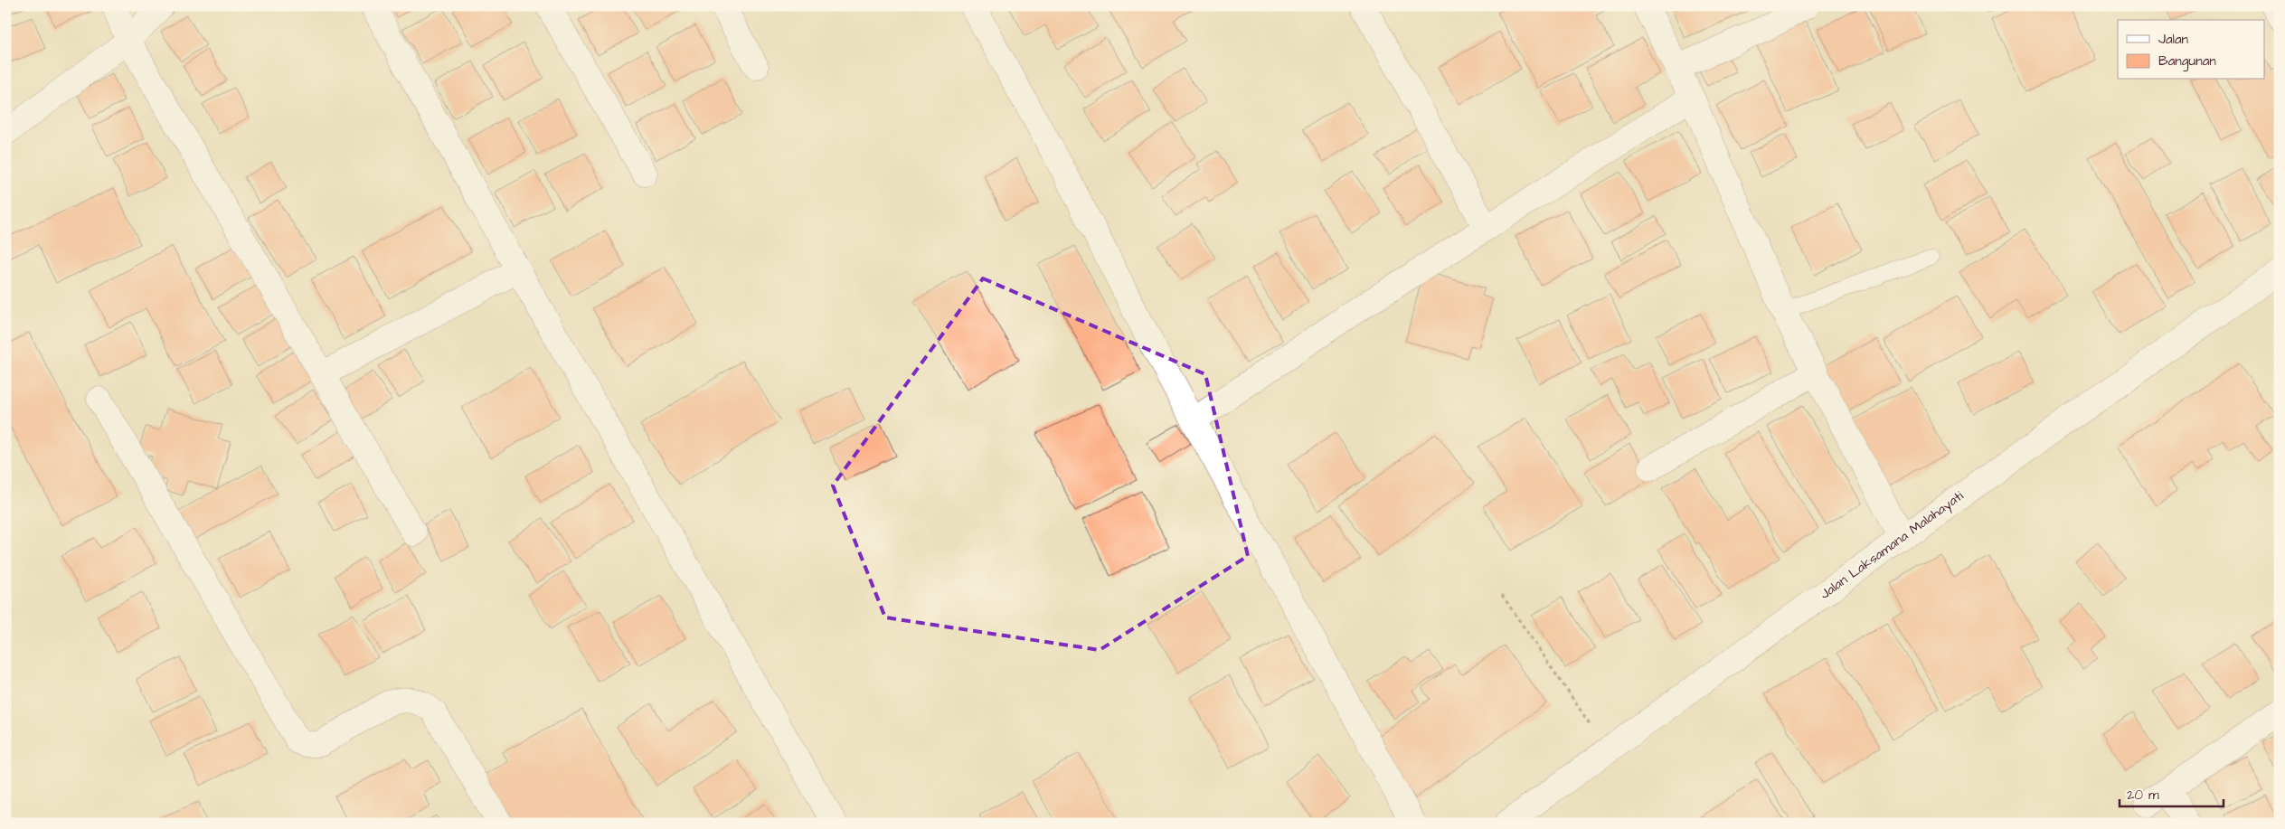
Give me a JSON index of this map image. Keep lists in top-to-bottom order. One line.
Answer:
{"streets":{"main road":["Jalan Laksamana Malahayati"]},"legend":["Jalan","Bangunan"],"scale_bar":"20 m"}
